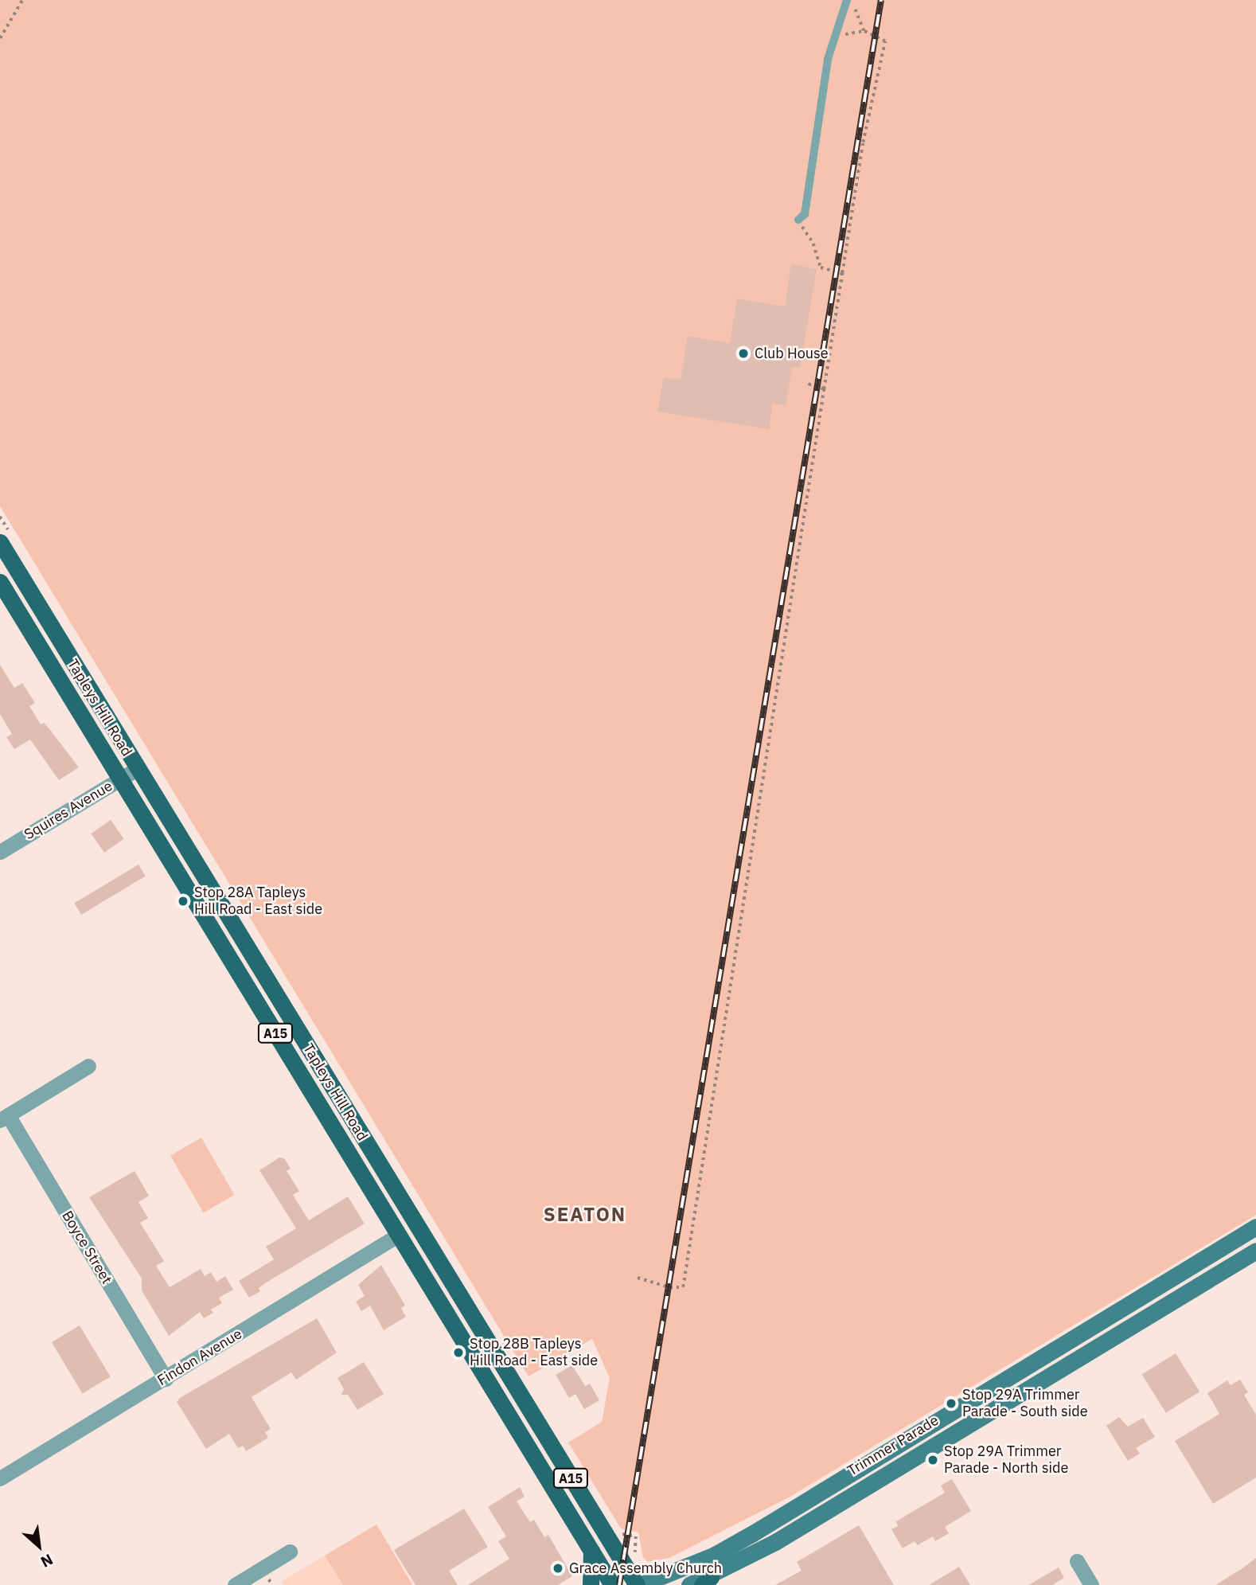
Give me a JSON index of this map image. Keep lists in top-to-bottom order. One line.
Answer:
{"streets":{"main road":["Tapleys Hill Road","A15","Trimmer Parade"],"street":["Squires Avenue","Boyce Street","Findon Avenue"]},"crossings":[["Tapleys Hill Road","Squires Avenue"],["Tapleys Hill Road","Findon Avenue"],["Tapleys Hill Road","Trimmer Parade"],["Boyce Street","Findon Avenue"]],"districts":["SEATON"],"places":["Club House","Stop 28A Tapleys Hill Road - East side","Stop 28B Tapleys Hill Road - East side","Stop 29A Trimmer Parade - South side","Stop 29A Trimmer Parade - North side","Grace Assembly Church"],"north":"bottom right"}
